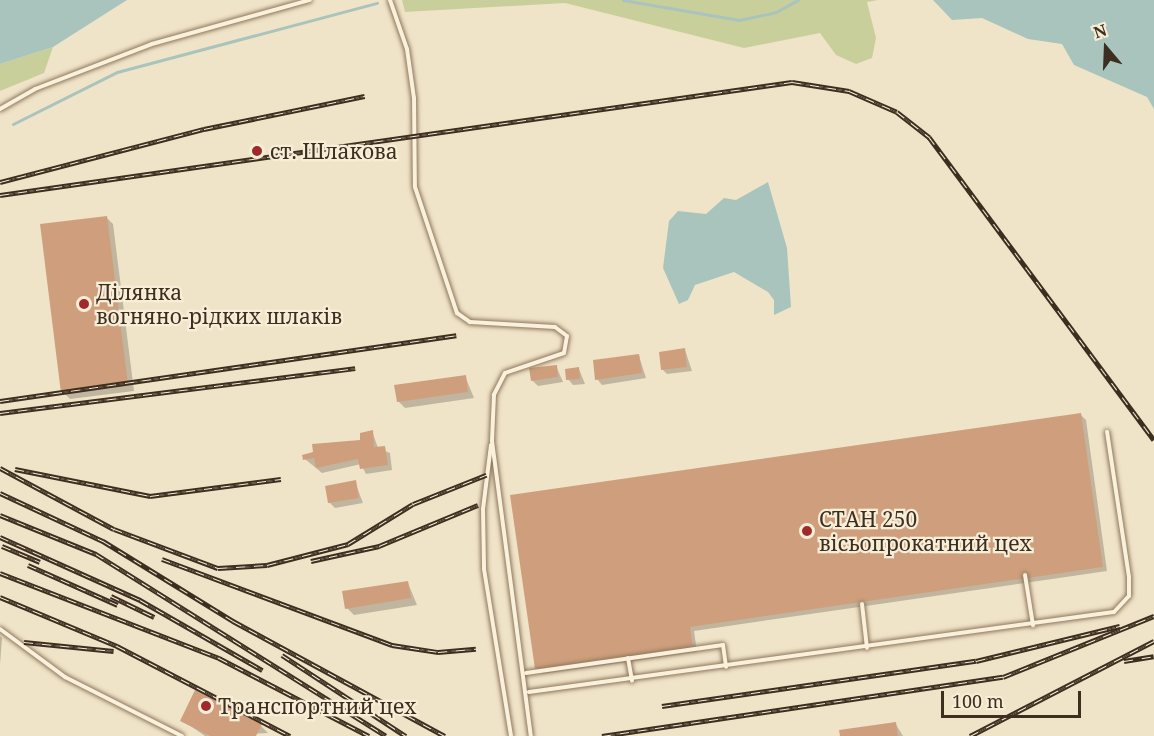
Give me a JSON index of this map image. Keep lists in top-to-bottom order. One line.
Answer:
{"places":["ст. Шлакова","Ділянка вогняно-рідких шлаків","СТАН 250 вісьопрокатний цех","Транспортний цех"],"scale_bar":"100 m","north":"top"}
